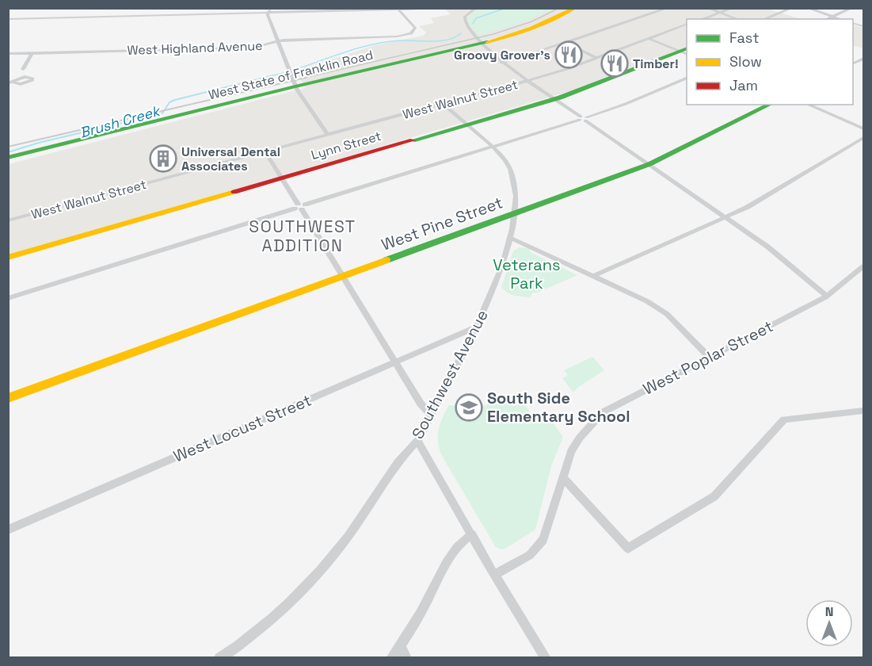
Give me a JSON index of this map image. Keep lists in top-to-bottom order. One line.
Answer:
{"streets":{"street":["West Highland Avenue","West State of Franklin Road","West Walnut Street","Lynn Street","West Pine Street","West Poplar Street","Southwest Avenue","West Locust Street"]},"crossings":[["West Walnut Street","Southwest Avenue"],["Lynn Street","Southwest Avenue"],["West Pine Street","Southwest Avenue"],["Southwest Avenue","West Locust Street"]],"districts":["SOUTHWEST ADDITION"],"water":["Brush Creek"],"parks":["Veterans Park"],"places":{"restaurant":["Groovy Grover's","Timber!"],"building":["Universal Dental Associates"],"school or university":["South Side Elementary School"]},"legend":["Fast","Slow","Jam"],"north":"top"}
